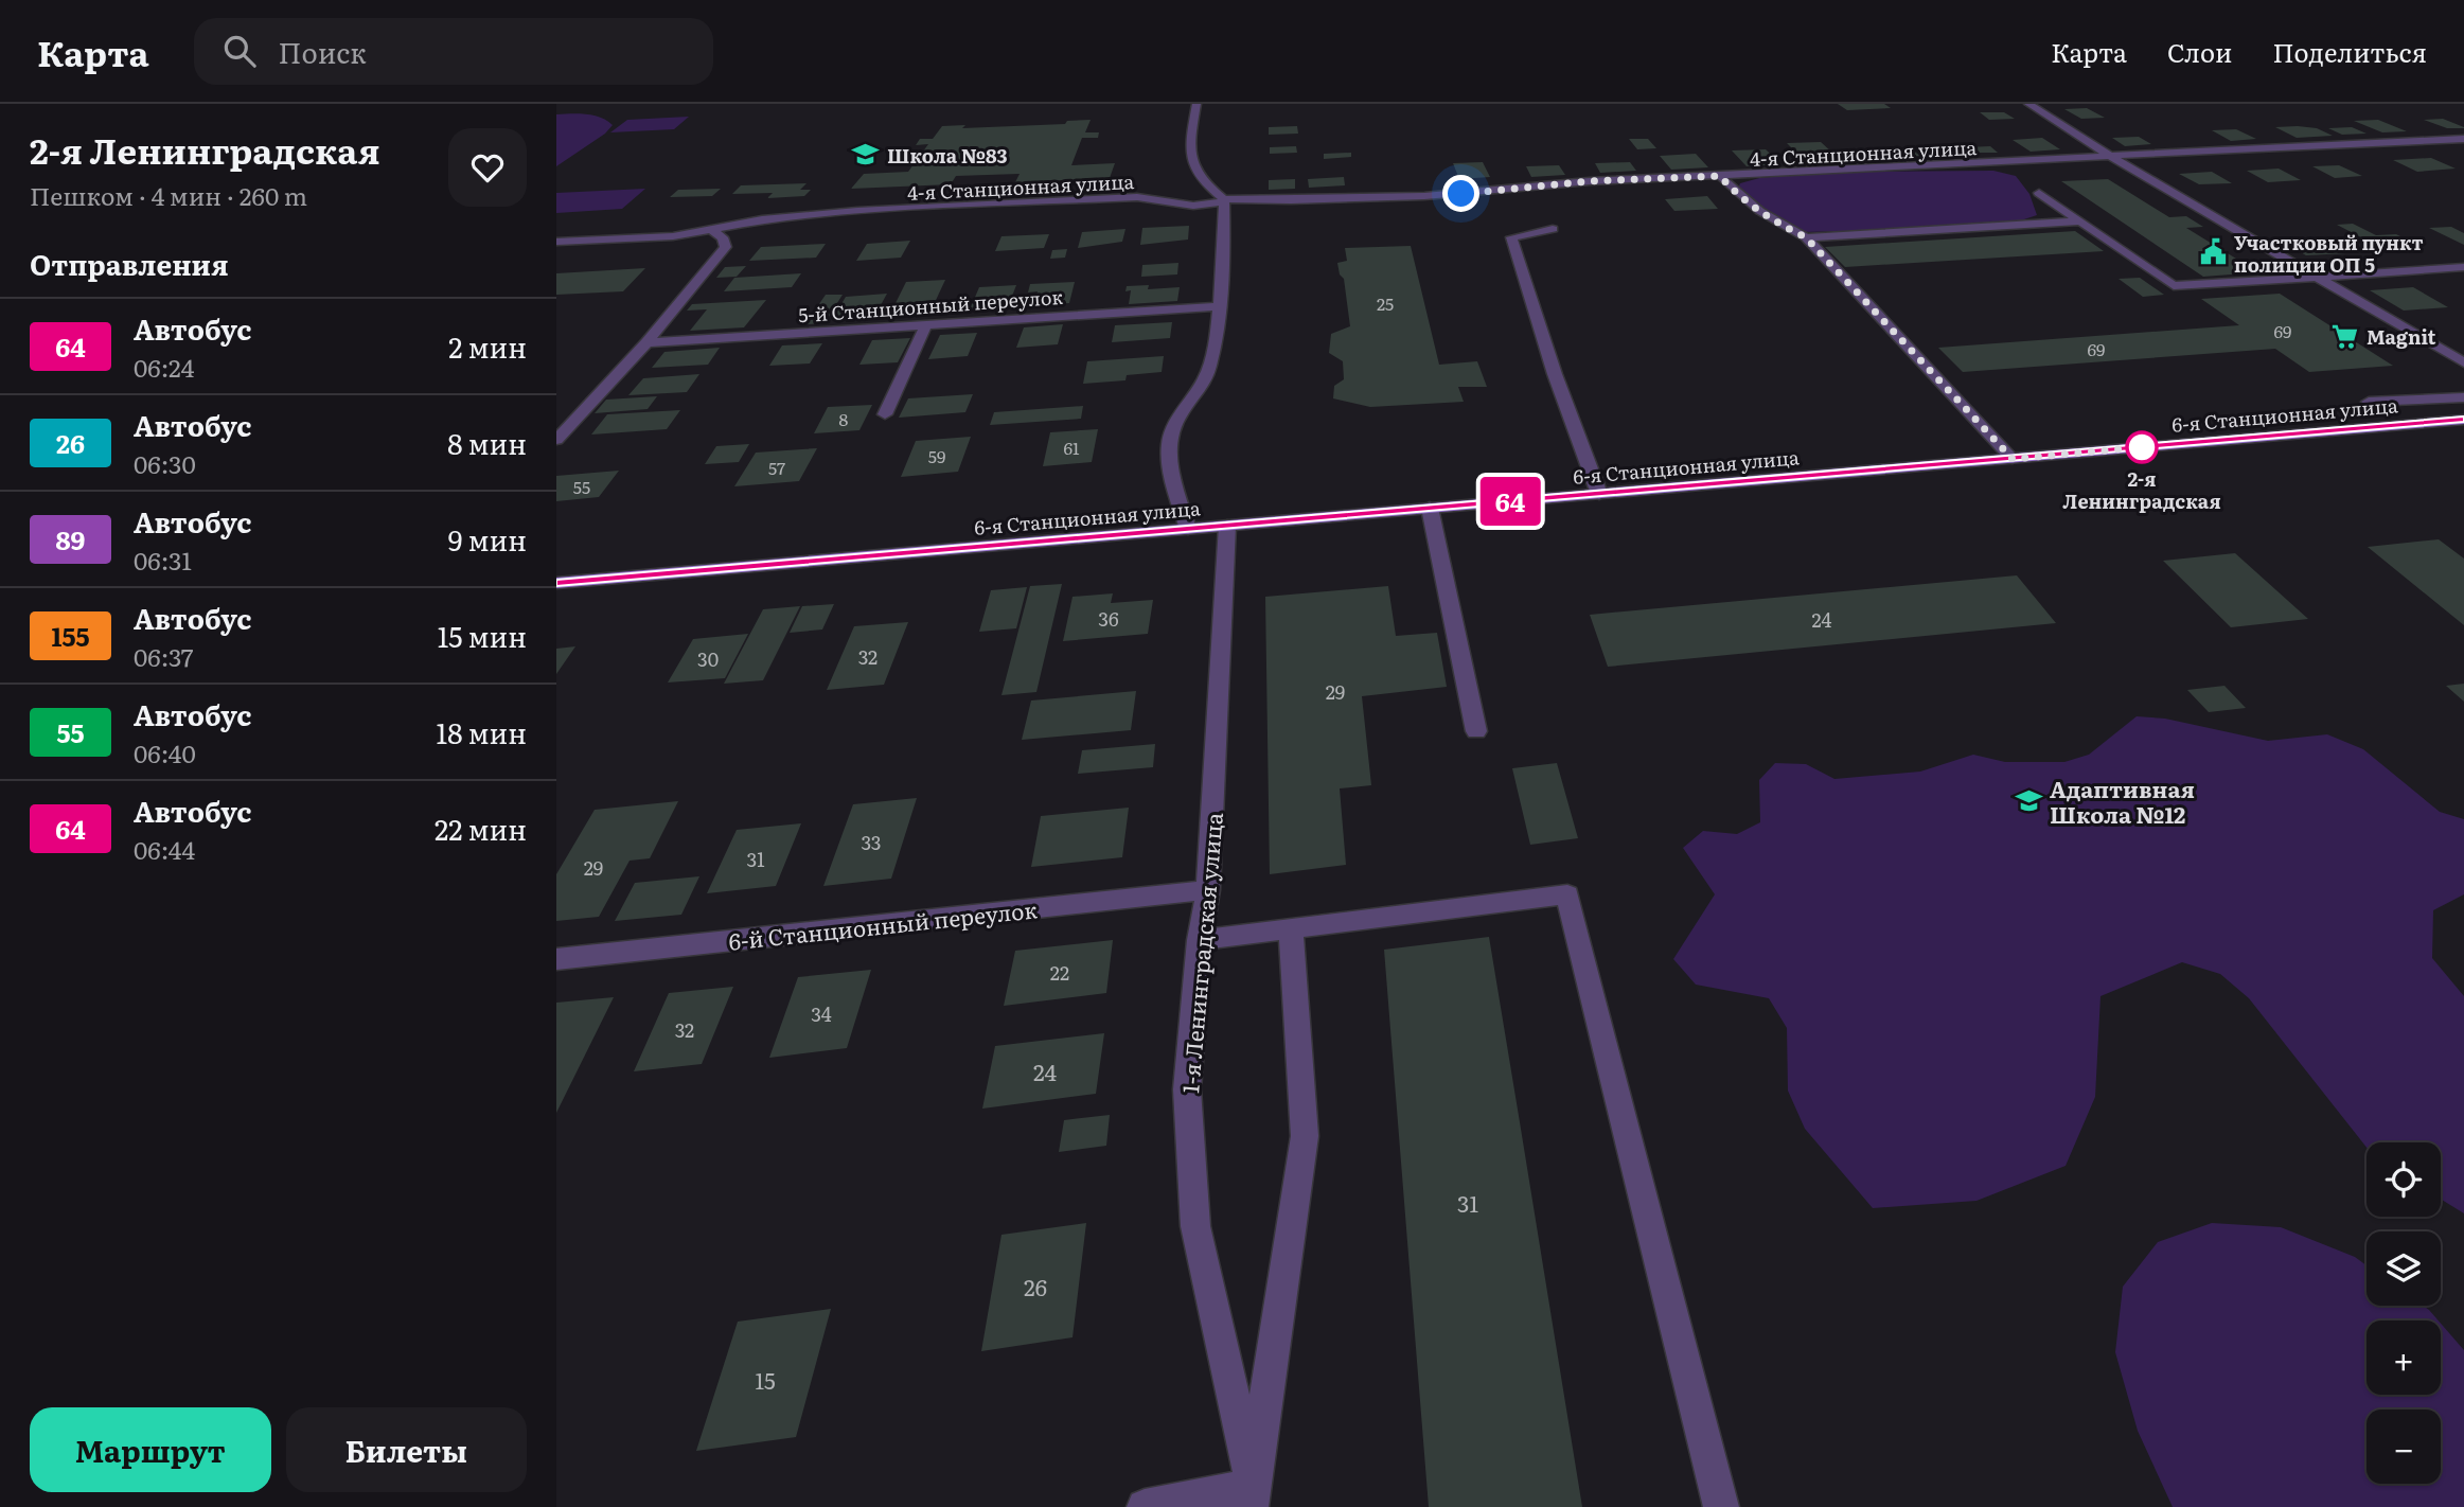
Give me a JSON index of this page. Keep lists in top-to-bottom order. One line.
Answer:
{"streets":{"main road":["6-я Станционная улица"],"street":["4-я Станционная улица","5-й Станционный переулок","6-й Станционный переулок","1-я Ленинградская улица"]},"crossings":[["6-я Станционная улица","1-я Ленинградская улица"],["6-й Станционный переулок","1-я Ленинградская улица"]],"places":{"school or university":["Школа №83","Адаптивная Школа №12"],"public building":["Участковый пункт полиции ОП 5"],"supermarket":["Magnit"],"other":["2-я Ленинградская"]},"lines":["bus line 64"],"house_numbers":["25","69","69","8","61","59","57","55","36","24","32","30","29","33","31","29","22","34","32","24","31","26","15"],"page":{"header":"Карта","search":"Поиск","nav":["Карта","Слои","Поделиться"],"heading":[["2-я Ленинградская","Пешком · 4 мин · 260 m"],"Отправления"],"on_map":"64","list":[{"mark":"64","name":"Автобус","note":"06:24","value":"2 мин"},{"mark":"26","name":"Автобус","note":"06:30","value":"8 мин"},{"mark":"89","name":"Автобус","note":"06:31","value":"9 мин"},{"mark":"155","name":"Автобус","note":"06:37","value":"15 мин"},{"mark":"55","name":"Автобус","note":"06:40","value":"18 мин"},{"mark":"64","name":"Автобус","note":"06:44","value":"22 мин"}],"map_buttons":["+","−"],"buttons":["Маршрут","Билеты"]}}
